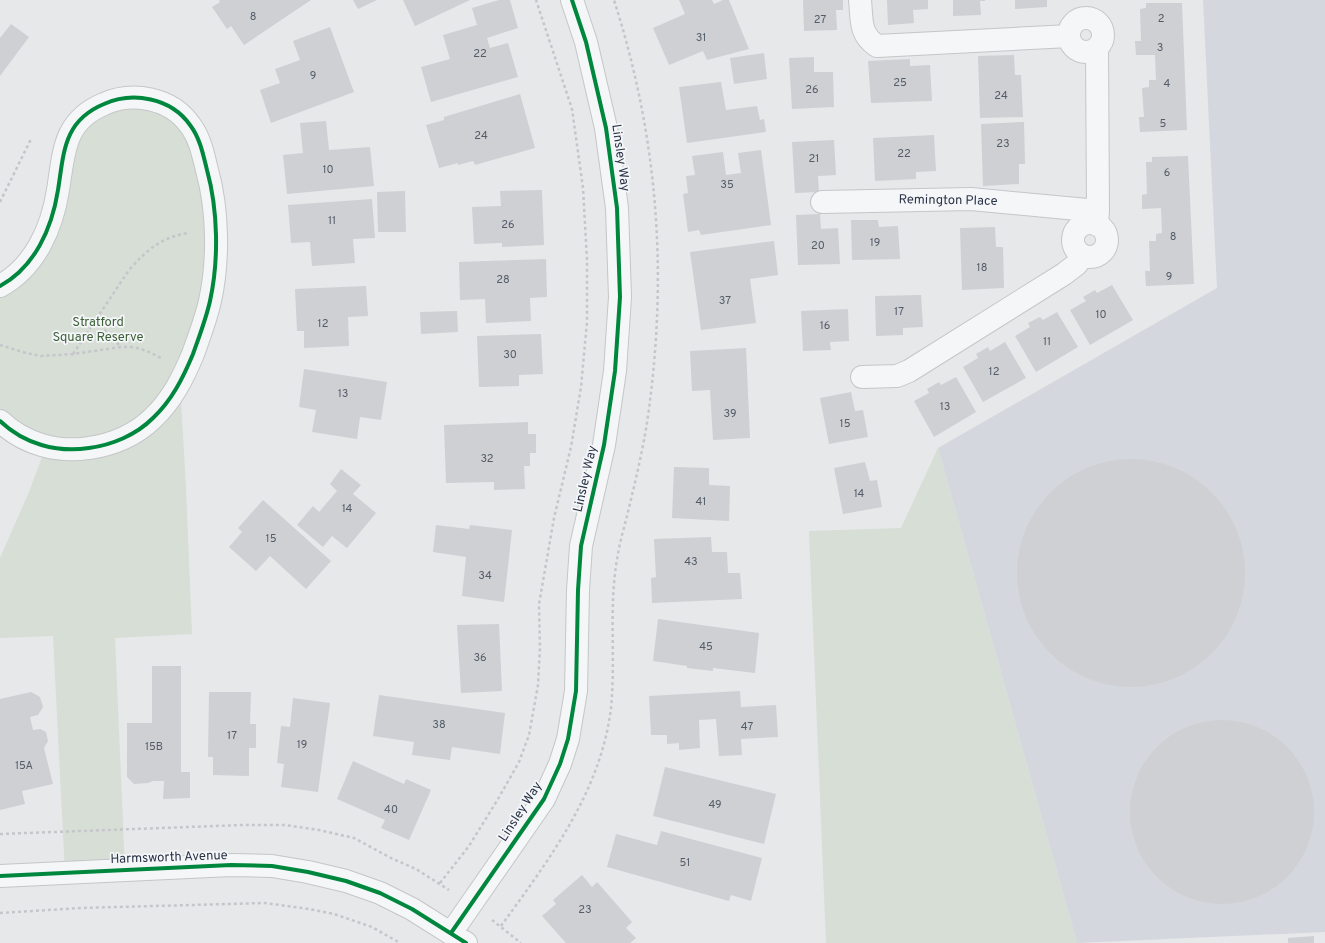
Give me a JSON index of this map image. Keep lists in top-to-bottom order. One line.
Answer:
{"streets":{"street":["Linsley Way","Remington Place","Harmsworth Avenue"]},"crossings":[["Linsley Way","Harmsworth Avenue"]],"parks":["Stratford Square Reserve"],"house_numbers":["8","2","27","31","3","22","9","25","4","26","24","5","24","23","22","21","10","6","35","11","26","8","19","20","18","9","28","37","17","10","12","16","11","30","12","13","13","39","15","32","14","41","14","15","43","34","45","36","38","47","17","19","15B","15A","49","40","51","23"]}
